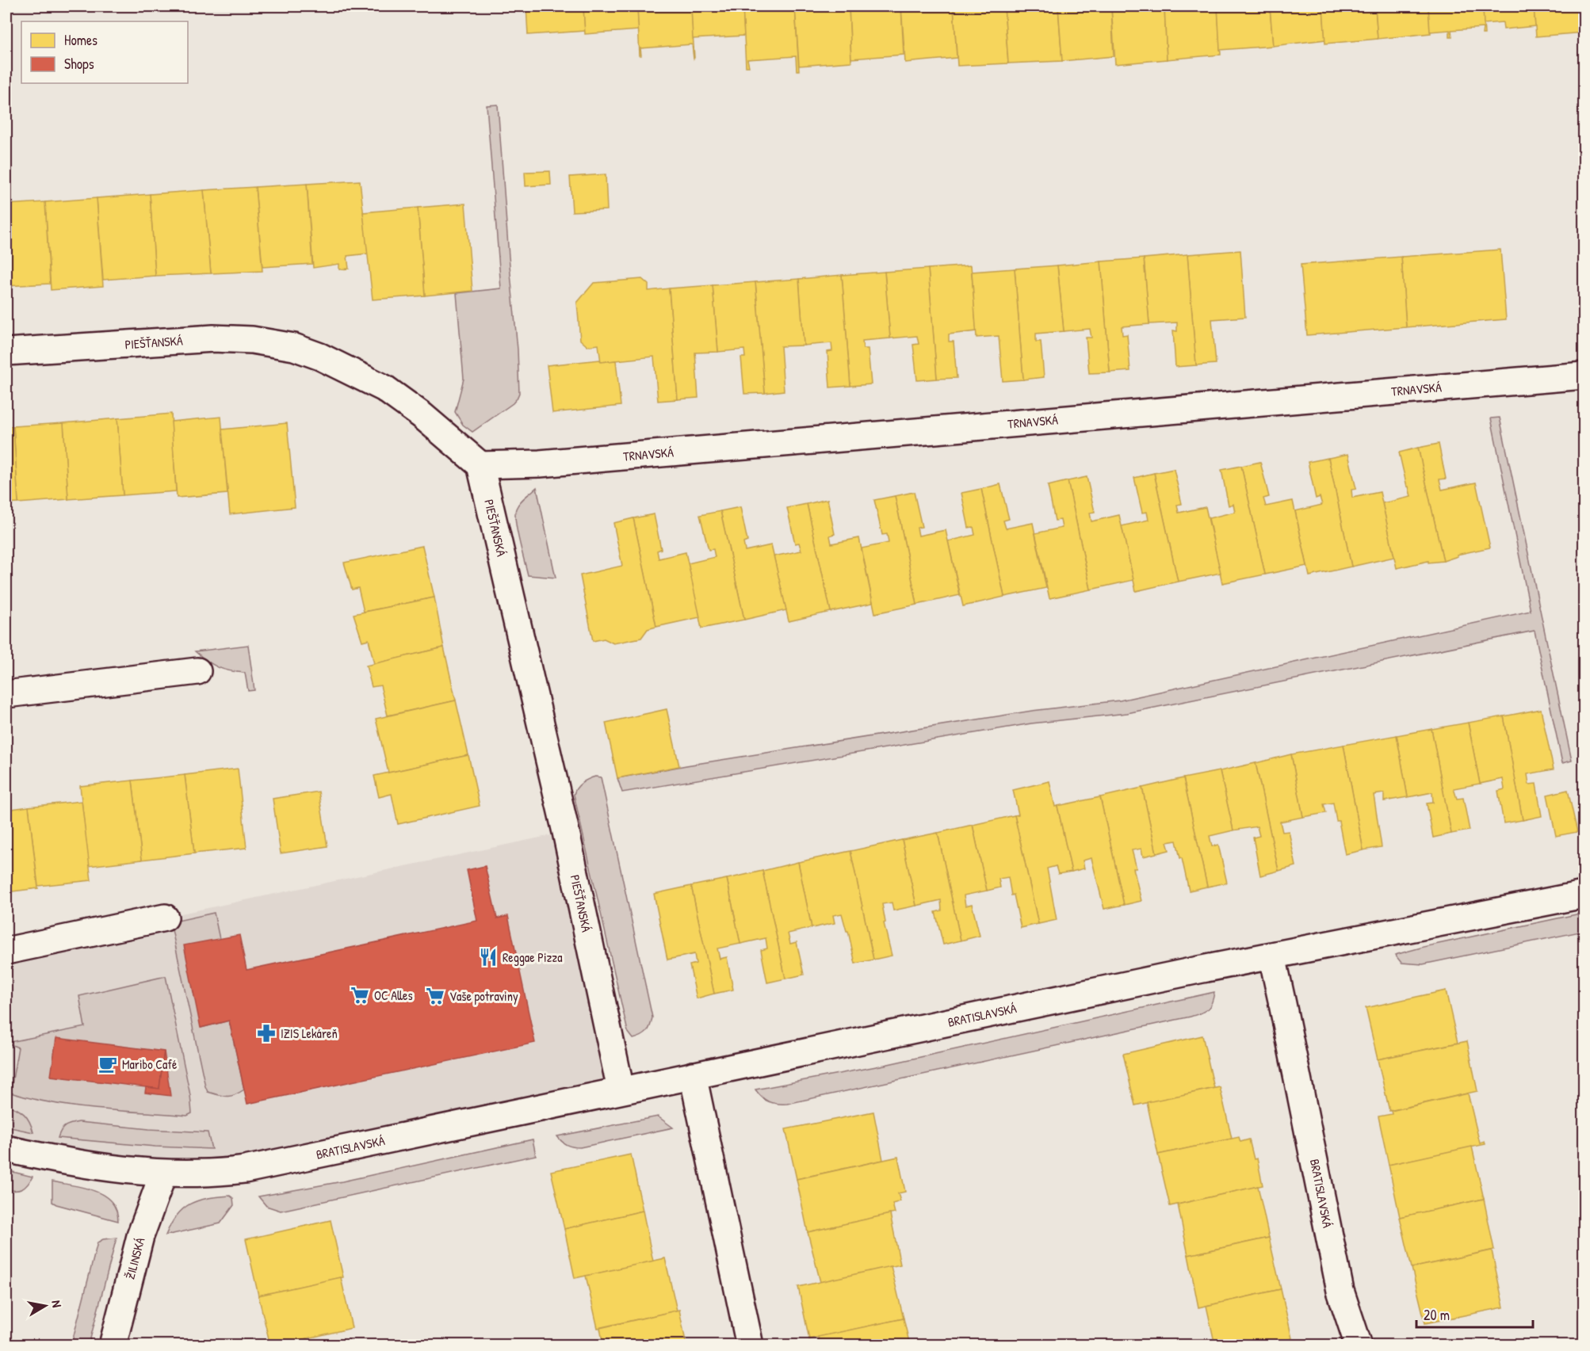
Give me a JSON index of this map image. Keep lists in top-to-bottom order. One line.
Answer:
{"streets":{"street":["PIEŠŤANSKÁ","TRNAVSKÁ","BRATISLAVSKÁ","ŽILINSKÁ"]},"crossings":[["PIEŠŤANSKÁ","TRNAVSKÁ"],["PIEŠŤANSKÁ","BRATISLAVSKÁ"],["BRATISLAVSKÁ","ŽILINSKÁ"]],"places":{"restaurant":["Reggae Pizza"],"supermarket":["OC Alles","Vaše potraviny"],"pharmacy":["IZIS Lekáreň"],"cafe":["Maribo Café"]},"legend":["Homes","Shops"],"scale_bar":"20 m","north":"right"}
